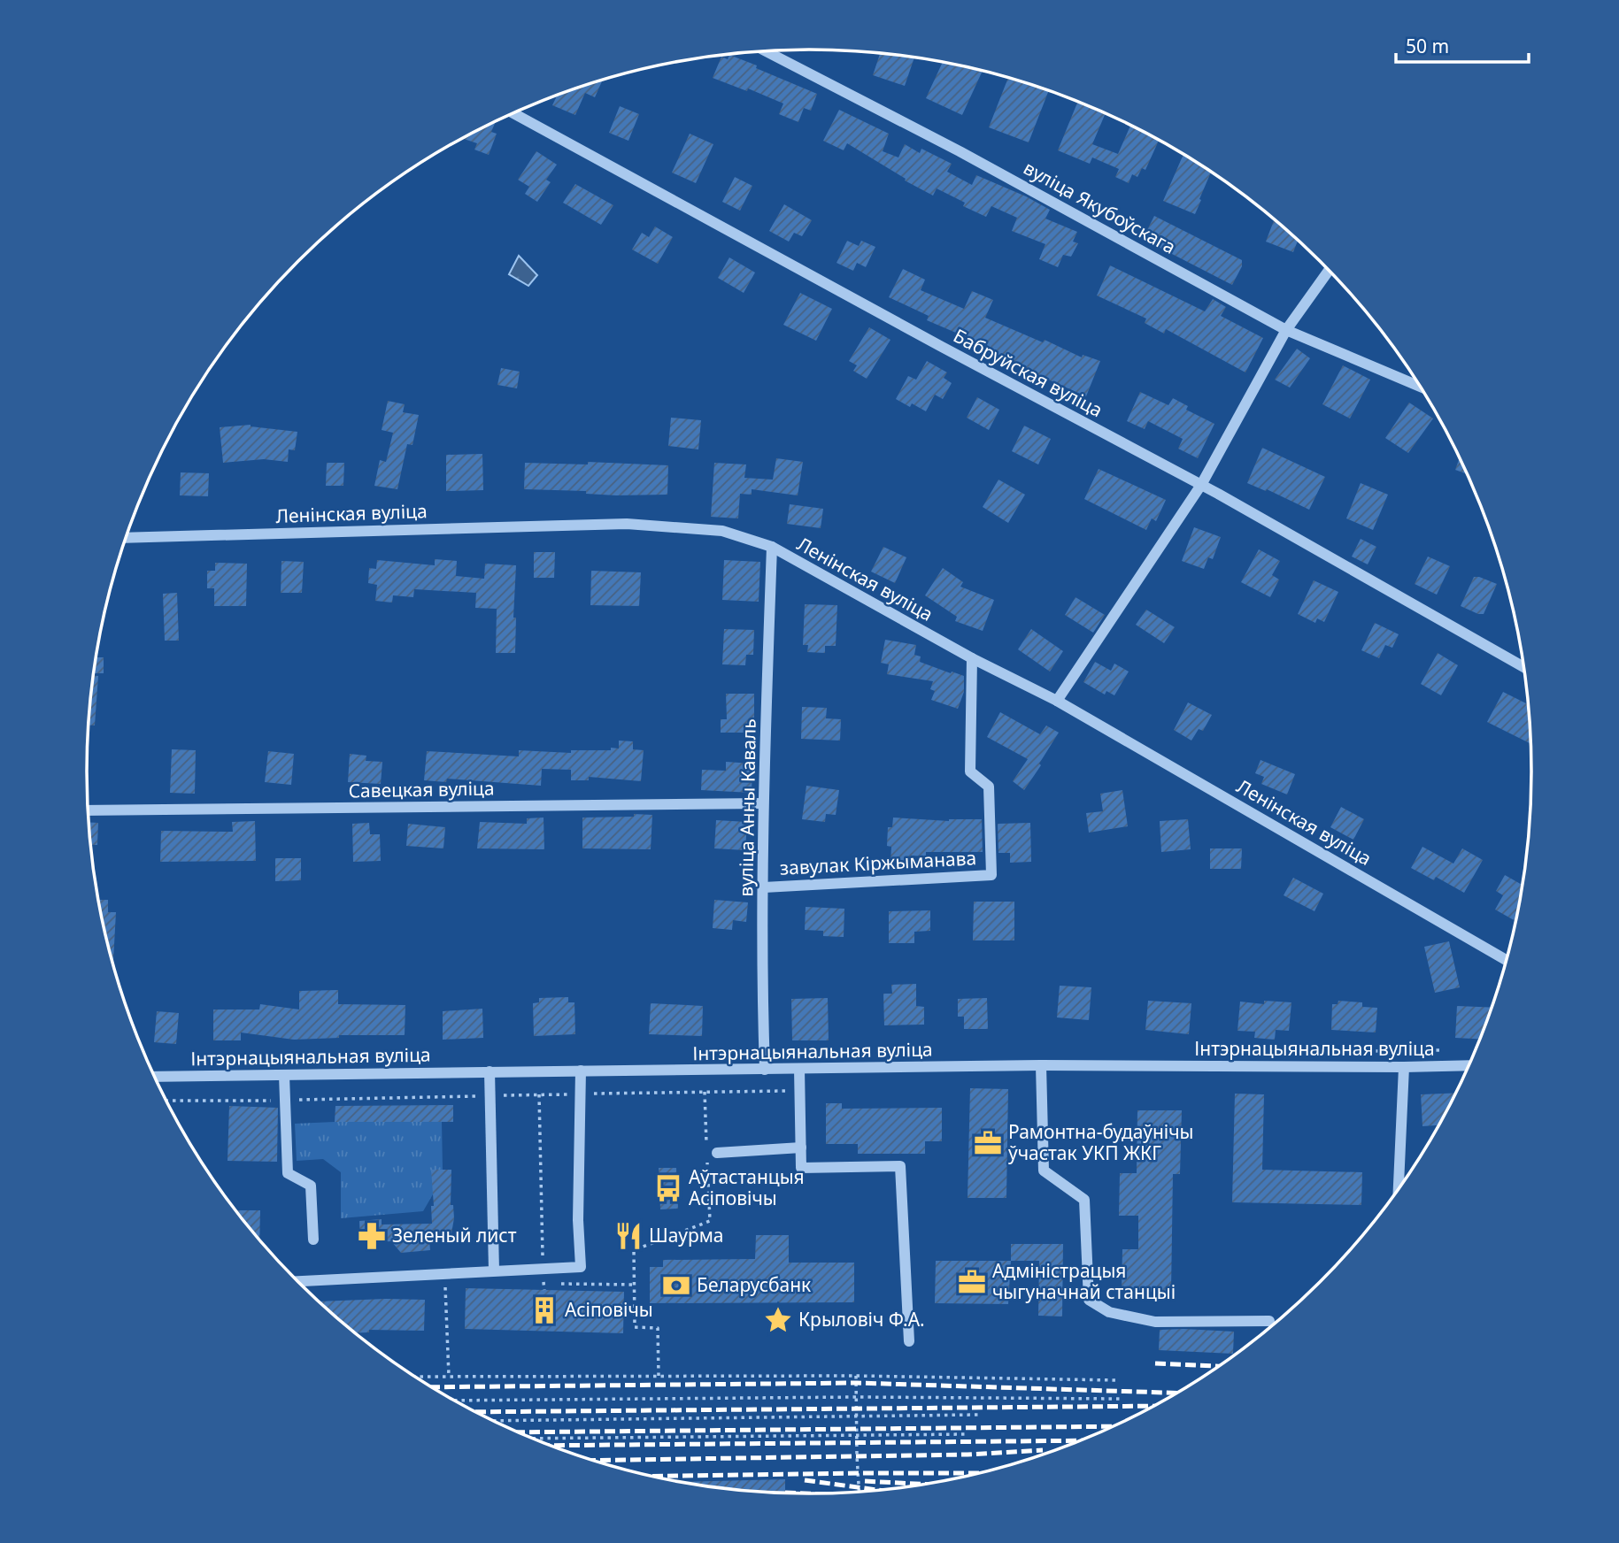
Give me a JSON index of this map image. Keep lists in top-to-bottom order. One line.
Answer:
{"streets":{"street":["вуліца Якубоўскага","Бабруйская вуліца","Ленінская вуліца","Савецкая вуліца","вуліца Анны Каваль","завулак Кіржыманава","Інтэрнацыянальная вуліца"]},"crossings":[["Ленінская вуліца","вуліца Анны Каваль"],["Ленінская вуліца","завулак Кіржыманава"],["Савецкая вуліца","вуліца Анны Каваль"],["вуліца Анны Каваль","завулак Кіржыманава"],["вуліца Анны Каваль","Інтэрнацыянальная вуліца"]],"places":{"office":["Рамонтна-будаўнічы ўчастак УКП ЖКГ","Адміністрацыя чыгуначнай станцыі"],"bus stop":["Аўтастанцыя Асіповічы"],"pharmacy":["Зеленый лист"],"restaurant":["Шаурма"],"bank":["Беларусбанк"],"building":["Асіповічы"],"place":["Крыловіч Ф.А."]},"scale_bar":"50 m"}
